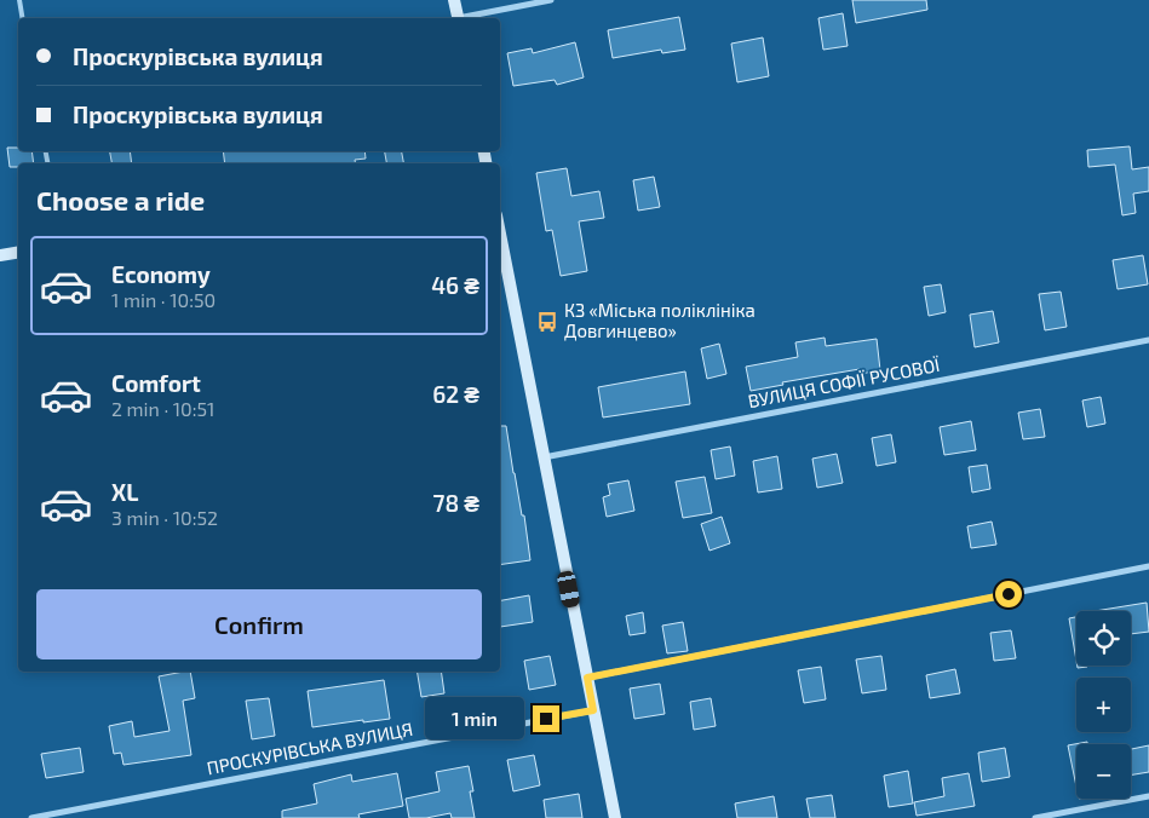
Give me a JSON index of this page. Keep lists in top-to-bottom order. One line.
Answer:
{"streets":{"street":["ВУЛИЦЯ СОФІЇ РУСОВОЇ","ПРОСКУРІВСЬКА ВУЛИЦЯ"]},"places":{"bus stop":["КЗ «Міська поліклініка Довгинцево»"]},"page":{"banner":["Проскурівська вулиця","Проскурівська вулиця"],"heading":"Choose a ride","list":[{"name":"Economy","note":"1 min · 10:50","value":"46 ₴"},{"name":"Comfort","note":"2 min · 10:51","value":"62 ₴"},{"name":"XL","note":"3 min · 10:52","value":"78 ₴"}],"buttons":"Confirm","map_buttons":["+","−"],"bubble":"1 min"}}
